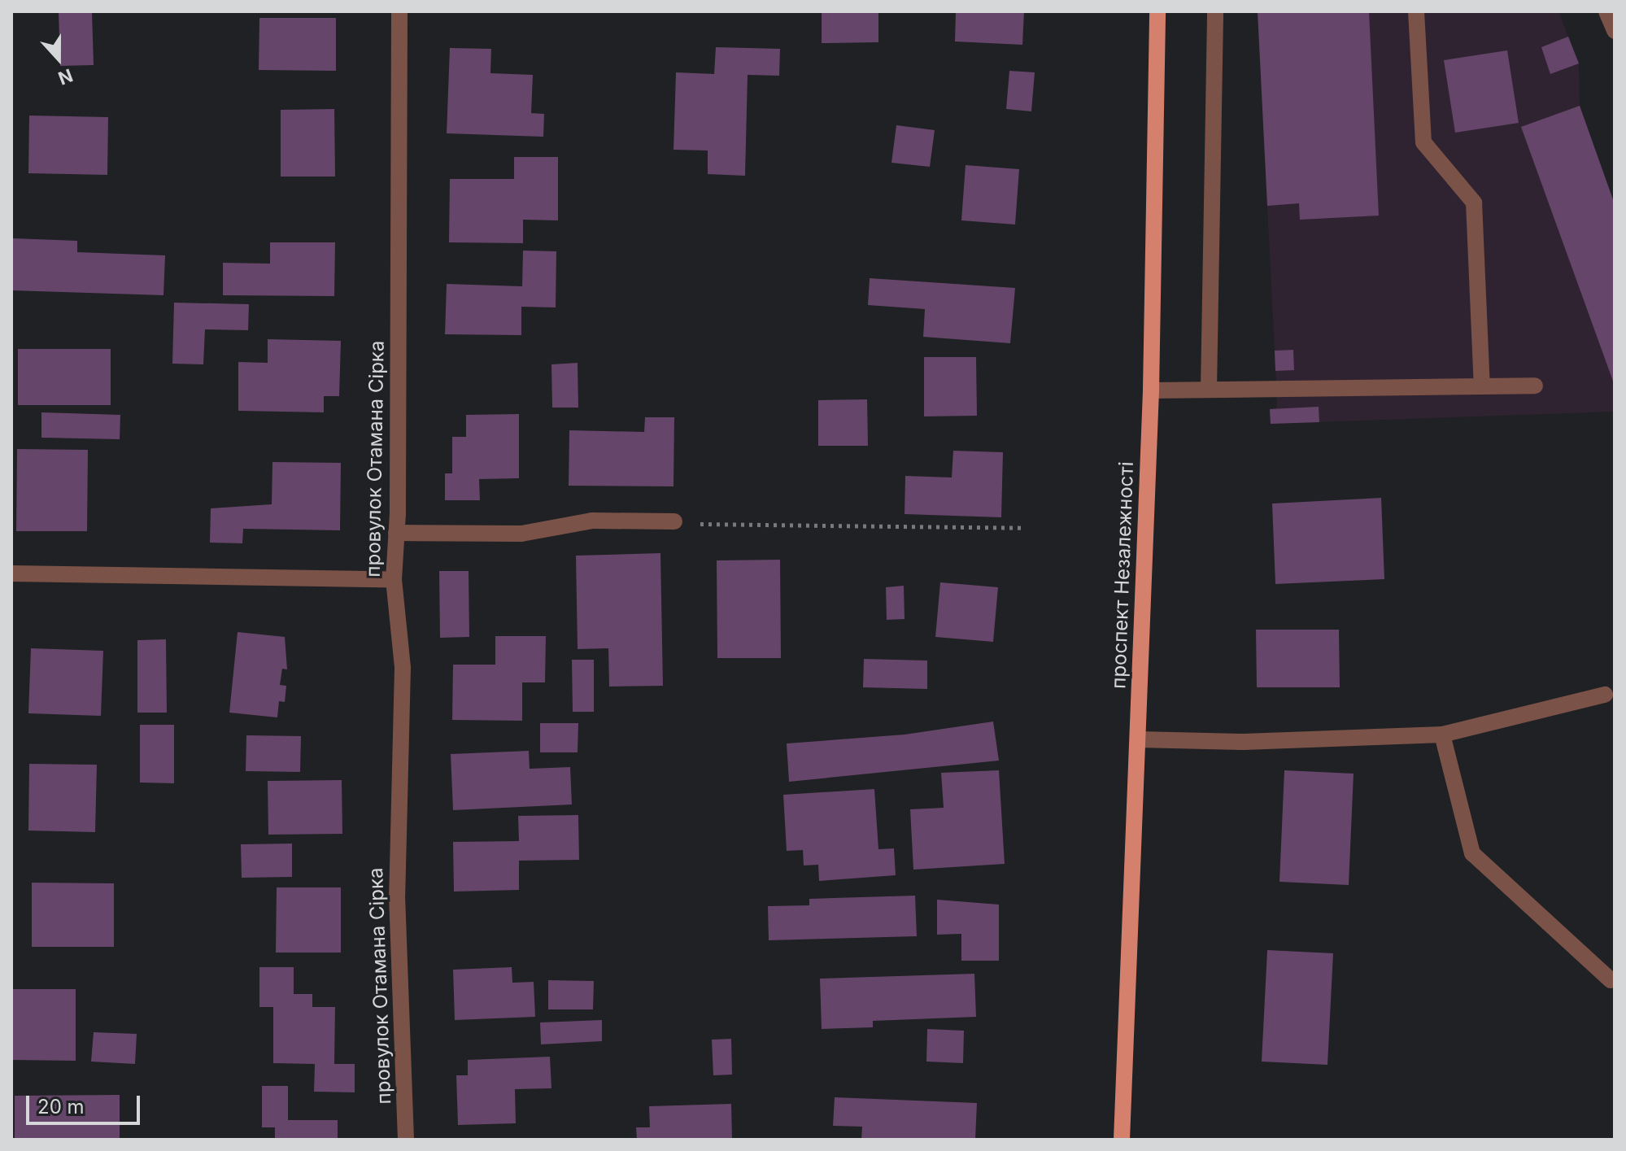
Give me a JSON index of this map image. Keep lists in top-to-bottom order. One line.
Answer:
{"streets":{"main road":["проспект Незалежності"],"street":["провулок Отамана Сірка"]},"scale_bar":"20 m","north":"bottom"}
